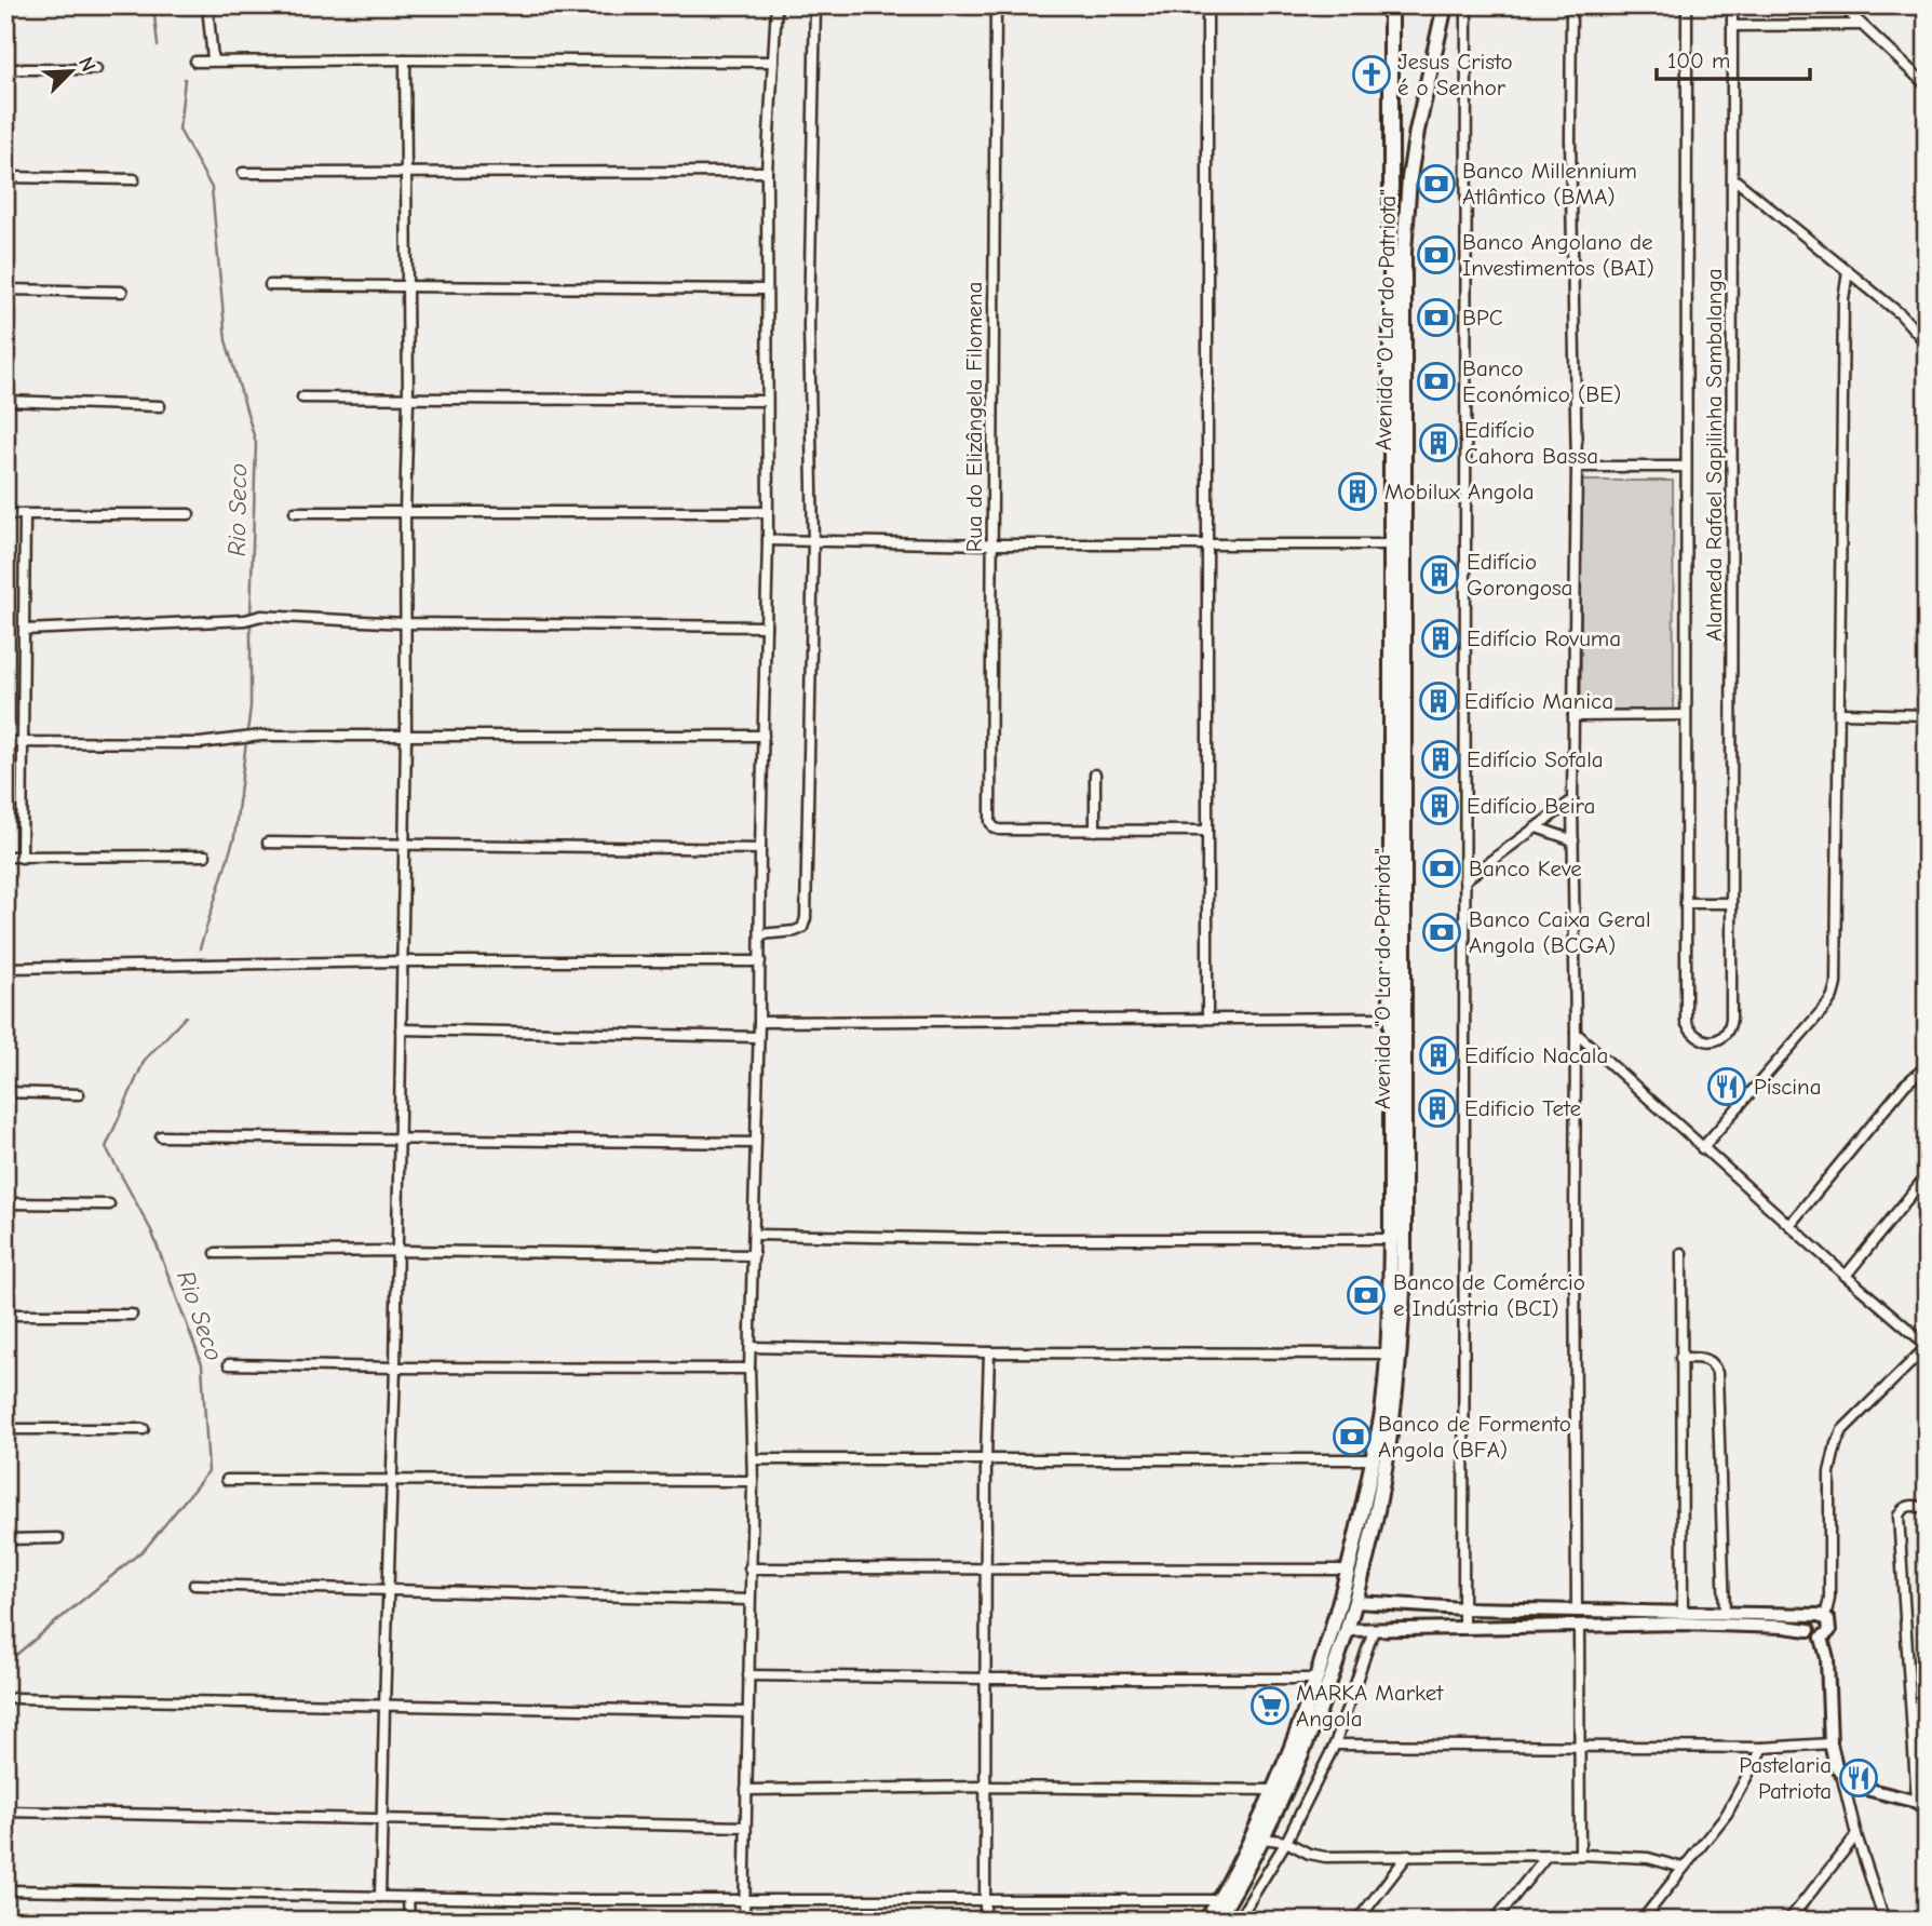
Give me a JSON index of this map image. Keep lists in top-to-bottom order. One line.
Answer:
{"streets":{"main road":["Avenida \"O Lar do Patriota\""],"street":["Rua do Elizângela Filomena","Alameda Rafael Sapilinha Sambalanga"]},"water":["Rio Seco"],"places":{"church":["Jesus Cristo é o Senhor"],"bank":["Banco Millennium Atlântico (BMA)","Banco Angolano de Investimentos (BAI)","BPC","Banco Económico (BE)","Banco Keve","Banco Caixa Geral Angola (BCGA)","Banco de Comércio e Indústria (BCI)","Banco de Formento Angola (BFA)"],"building":["Edifício Cahora Bassa","Mobilux Angola","Edifício Gorongosa","Edifício Rovuma","Edifício Manica","Edifício Sofala","Edifício Beira","Edifício Nacala","Edificio Tete"],"restaurant":["Piscina","Pastelaria Patriota"],"supermarket":["MARKA Market Angola"]},"scale_bar":"100 m","north":"top right"}
